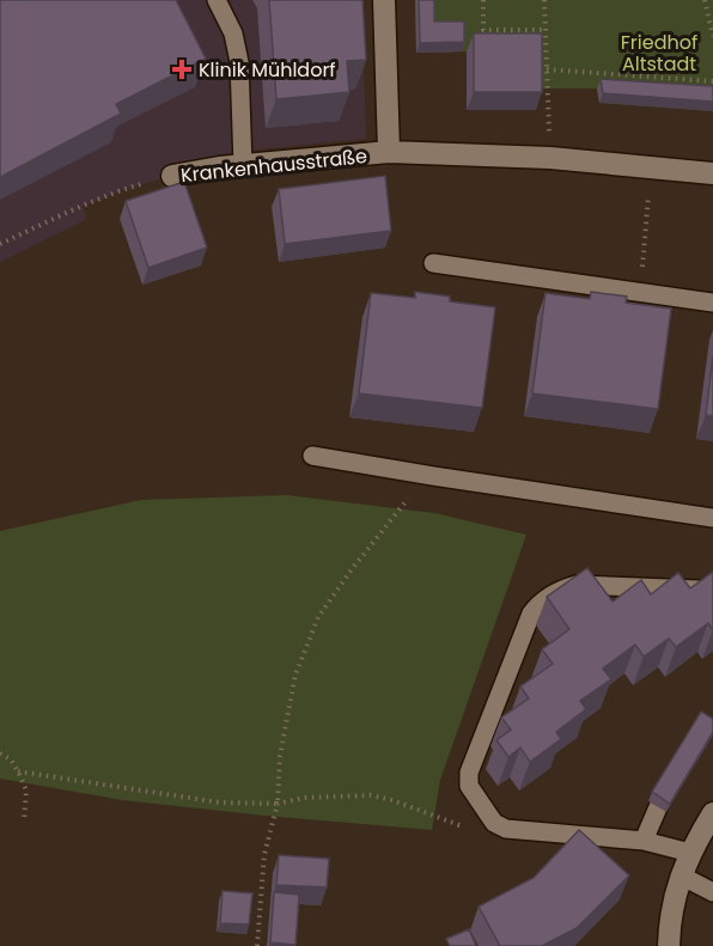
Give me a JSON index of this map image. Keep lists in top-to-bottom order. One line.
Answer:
{"streets":{"street":["Krankenhausstraße"]},"parks":["Friedhof Altstadt"],"places":{"health":["Klinik Mühldorf"]}}
